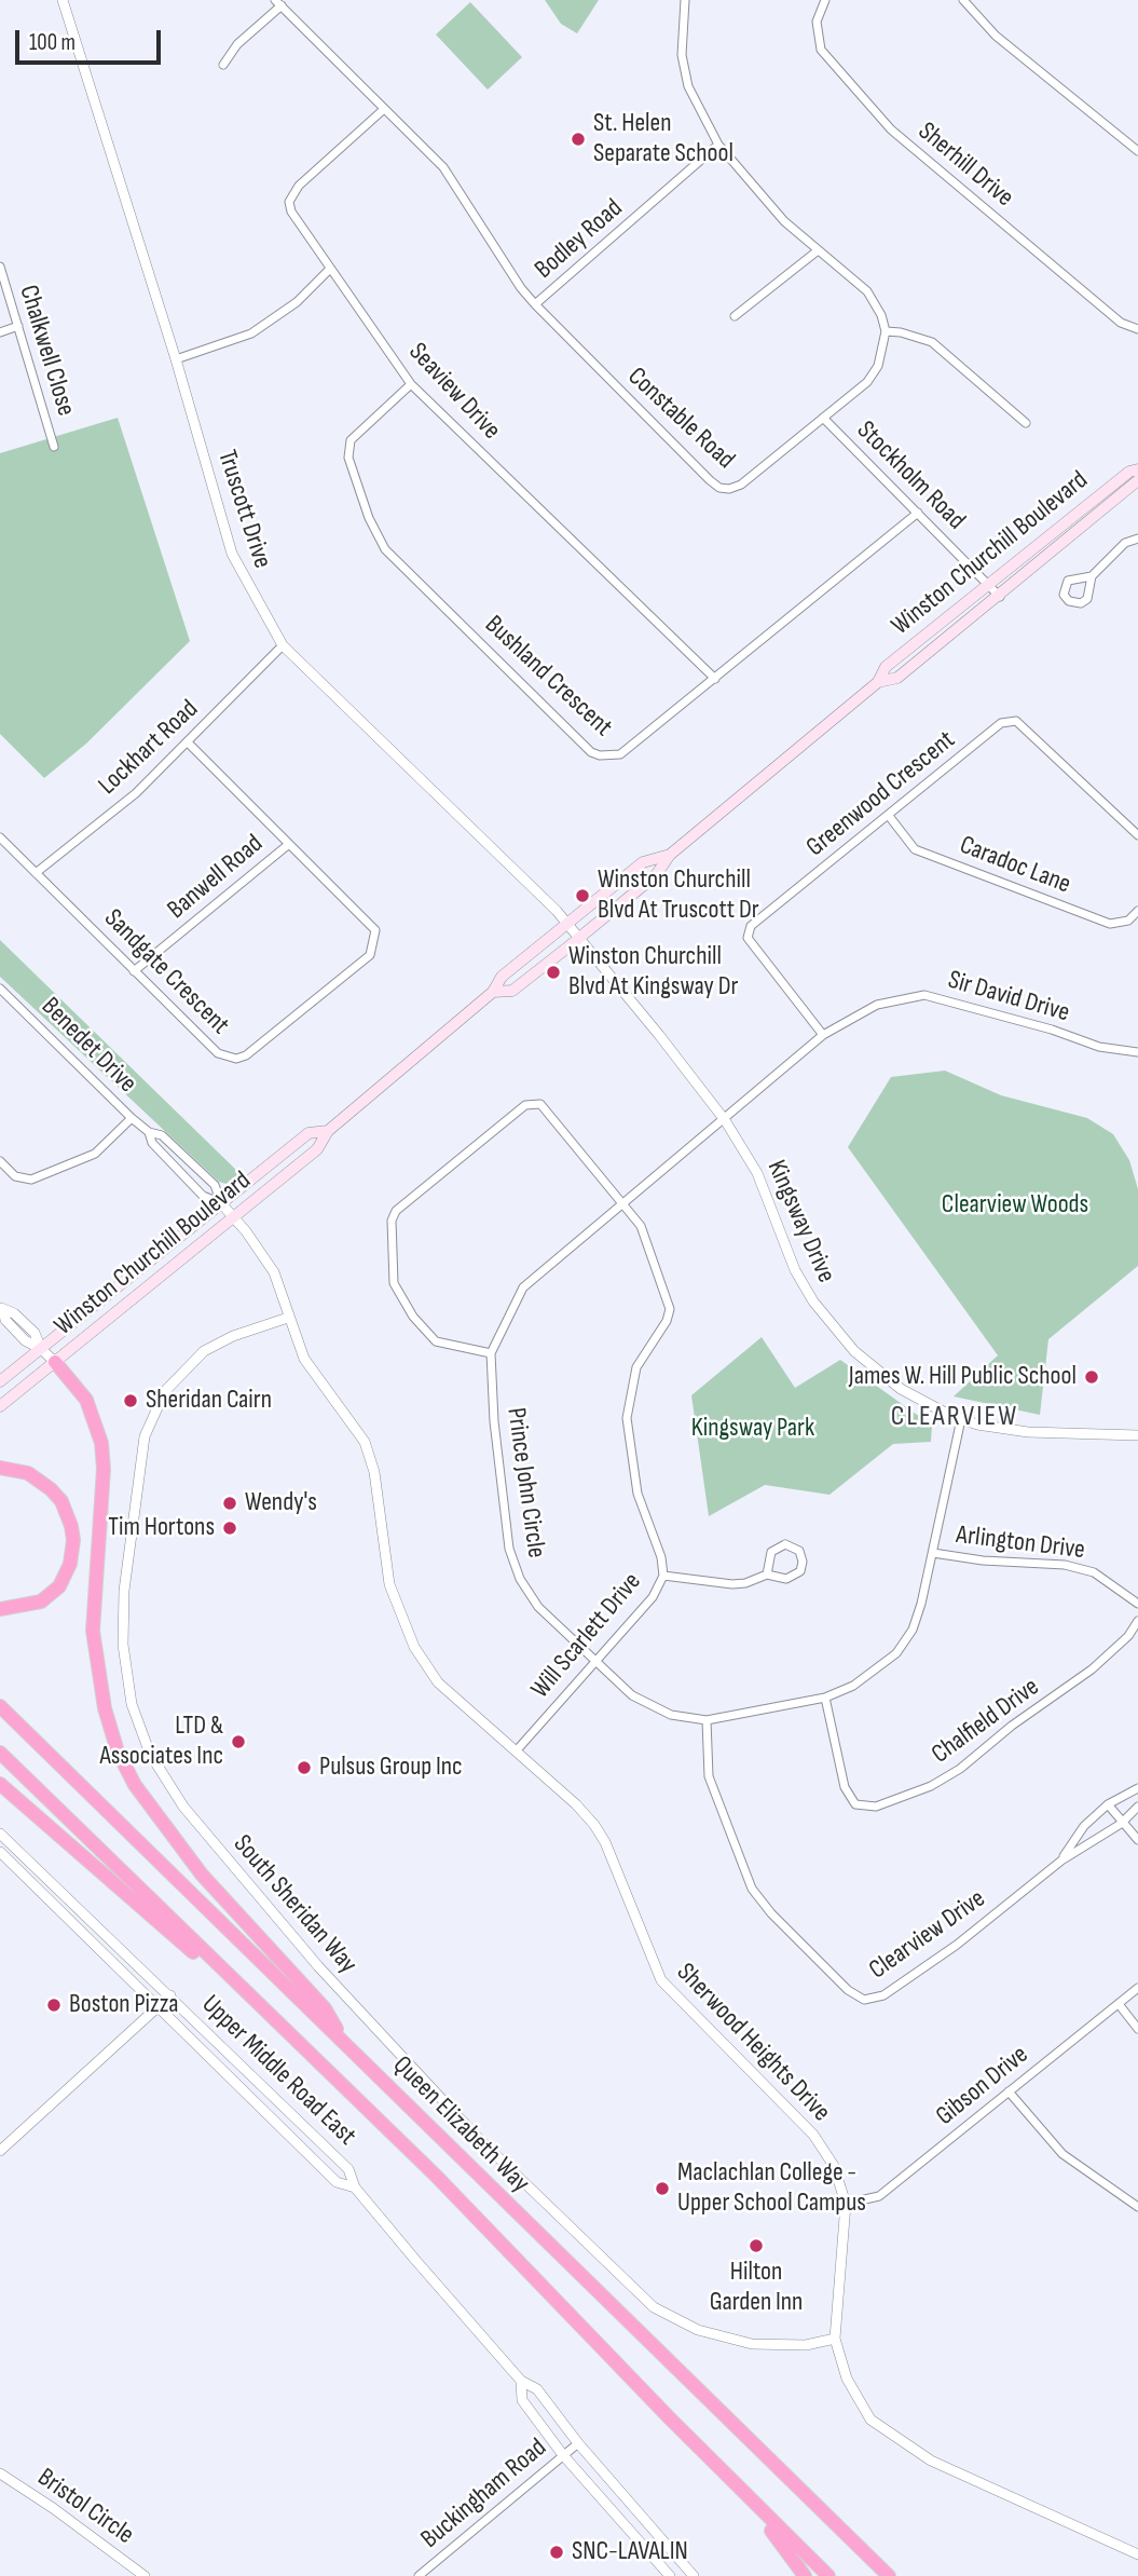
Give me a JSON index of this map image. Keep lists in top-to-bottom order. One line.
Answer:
{"streets":{"highway":["Queen Elizabeth Way"],"main road":["Winston Churchill Boulevard"],"street":["Sherhill Drive","Bodley Road","Chalkwell Close","Seaview Drive","Constable Road","Stockholm Road","Truscott Drive","Bushland Crescent","Lockhart Road","Greenwood Crescent","Caradoc Lane","Banwell Road","Sandgate Crescent","Sir David Drive","Benedet Drive","Kingsway Drive","Prince John Circle","Arlington Drive","Will Scarlett Drive","Chalfield Drive","South Sheridan Way","Clearview Drive","Sherwood Heights Drive","Upper Middle Road East","Gibson Drive","Buckingham Road","Bristol Circle"]},"crossings":[["Bodley Road","Constable Road"],["Seaview Drive","Constable Road"],["Seaview Drive","Bushland Crescent"],["Constable Road","Stockholm Road"],["Stockholm Road","Winston Churchill Boulevard"],["Stockholm Road","Bushland Crescent"],["Truscott Drive","Winston Churchill Boulevard"],["Truscott Drive","Lockhart Road"],["Truscott Drive","Kingsway Drive"],["Winston Churchill Boulevard","Benedet Drive"],["Winston Churchill Boulevard","Kingsway Drive"],["Winston Churchill Boulevard","Sherwood Heights Drive"],["Lockhart Road","Sandgate Crescent"],["Greenwood Crescent","Caradoc Lane"],["Greenwood Crescent","Sir David Drive"],["Banwell Road","Sandgate Crescent"],["Sir David Drive","Kingsway Drive"],["Sir David Drive","Prince John Circle"],["Benedet Drive","Sherwood Heights Drive"],["Kingsway Drive","Prince John Circle"],["Prince John Circle","Arlington Drive"],["Prince John Circle","Will Scarlett Drive"],["Prince John Circle","Chalfield Drive"],["Prince John Circle","Clearview Drive"],["Will Scarlett Drive","Sherwood Heights Drive"],["South Sheridan Way","Sherwood Heights Drive"],["Sherwood Heights Drive","Gibson Drive"],["Upper Middle Road East","Buckingham Road"]],"districts":["CLEARVIEW"],"parks":["Clearview Woods","Kingsway Park"],"places":["St. Helen Separate School","Winston Churchill Blvd At Truscott Dr","Winston Churchill Blvd At Kingsway Dr","James W. Hill Public School","Sheridan Cairn","Wendy's","Tim Hortons","LTD & Associates Inc","Pulsus Group Inc","Boston Pizza","Maclachlan College - Upper School Campus","Hilton Garden Inn","SNC-LAVALIN"],"scale_bar":"100 m"}
